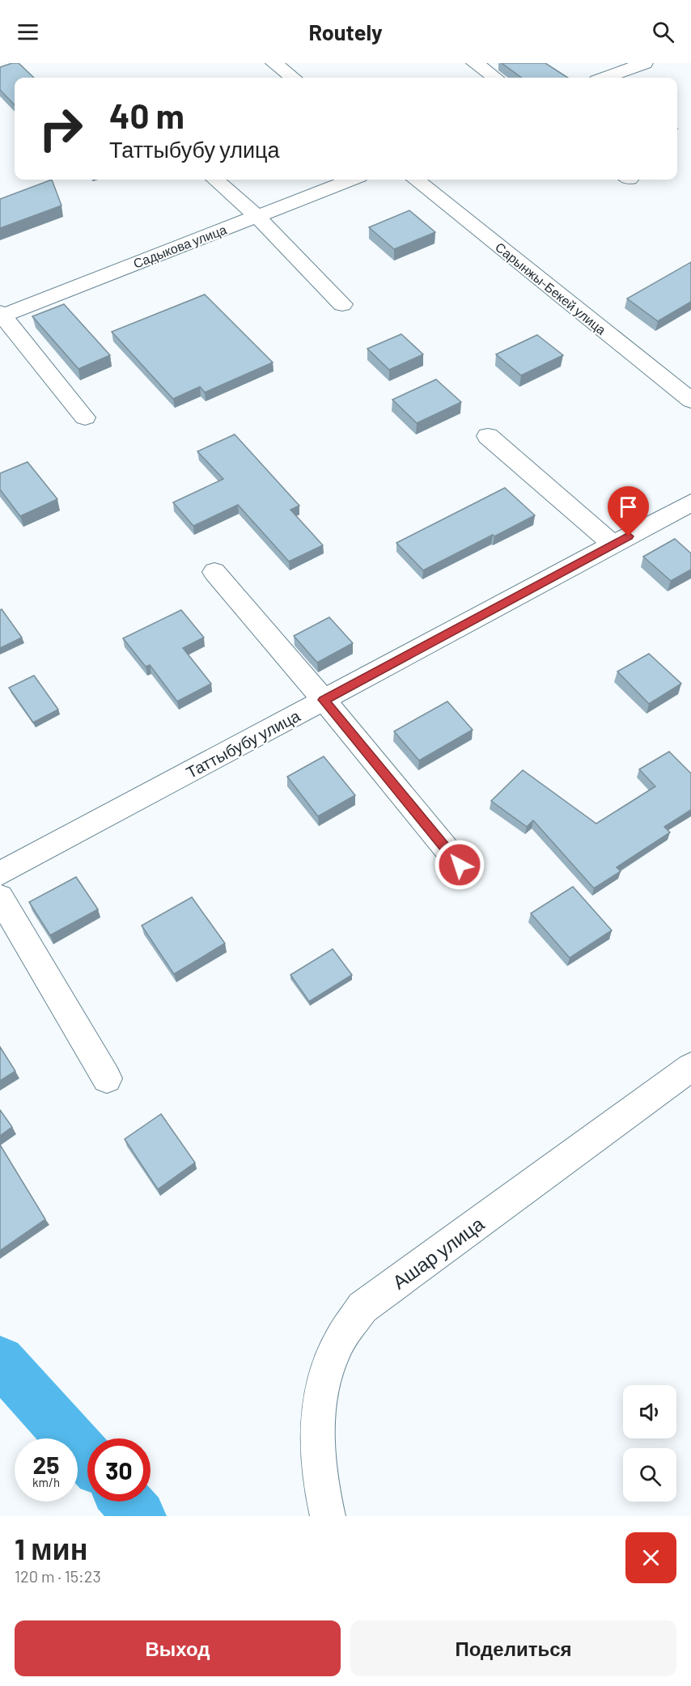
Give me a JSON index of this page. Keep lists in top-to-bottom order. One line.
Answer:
{"streets":{"street":["Садыкова улица","Сарынжы-Бекей улица","Таттыбубу улица","Ашар улица"]},"page":{"header":"Routely","turn":["40 m","Таттыбубу улица"],"speed":"25 km/h","limit":"30","heading":["1 мин","120 m · 15:23"],"buttons":["Выход","Поделиться"]}}
